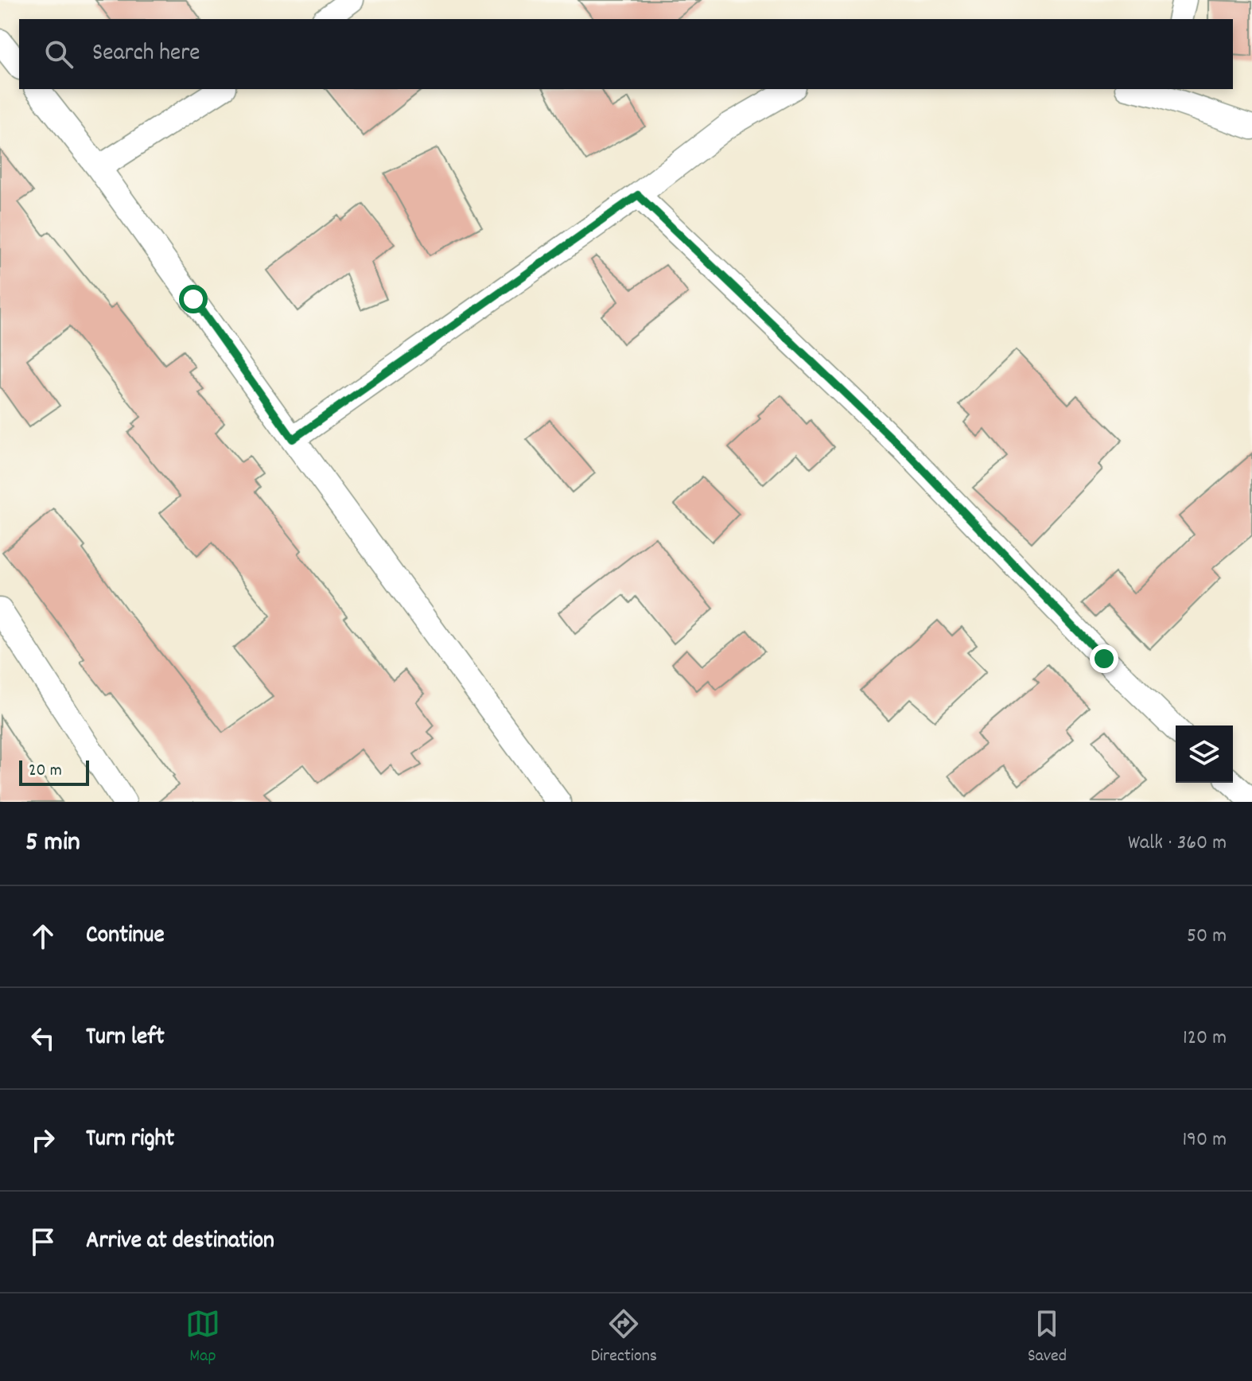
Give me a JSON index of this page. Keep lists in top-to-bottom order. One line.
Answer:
{"scale_bar":"20 m","page":{"search":"Search here","scale":"20 m","heading":["5 min","Walk · 360 m"],"list":[["Continue","50 m"],["Turn left","120 m"],["Turn right","190 m"],"Arrive at destination"],"nav":["Map","Directions","Saved"]}}
